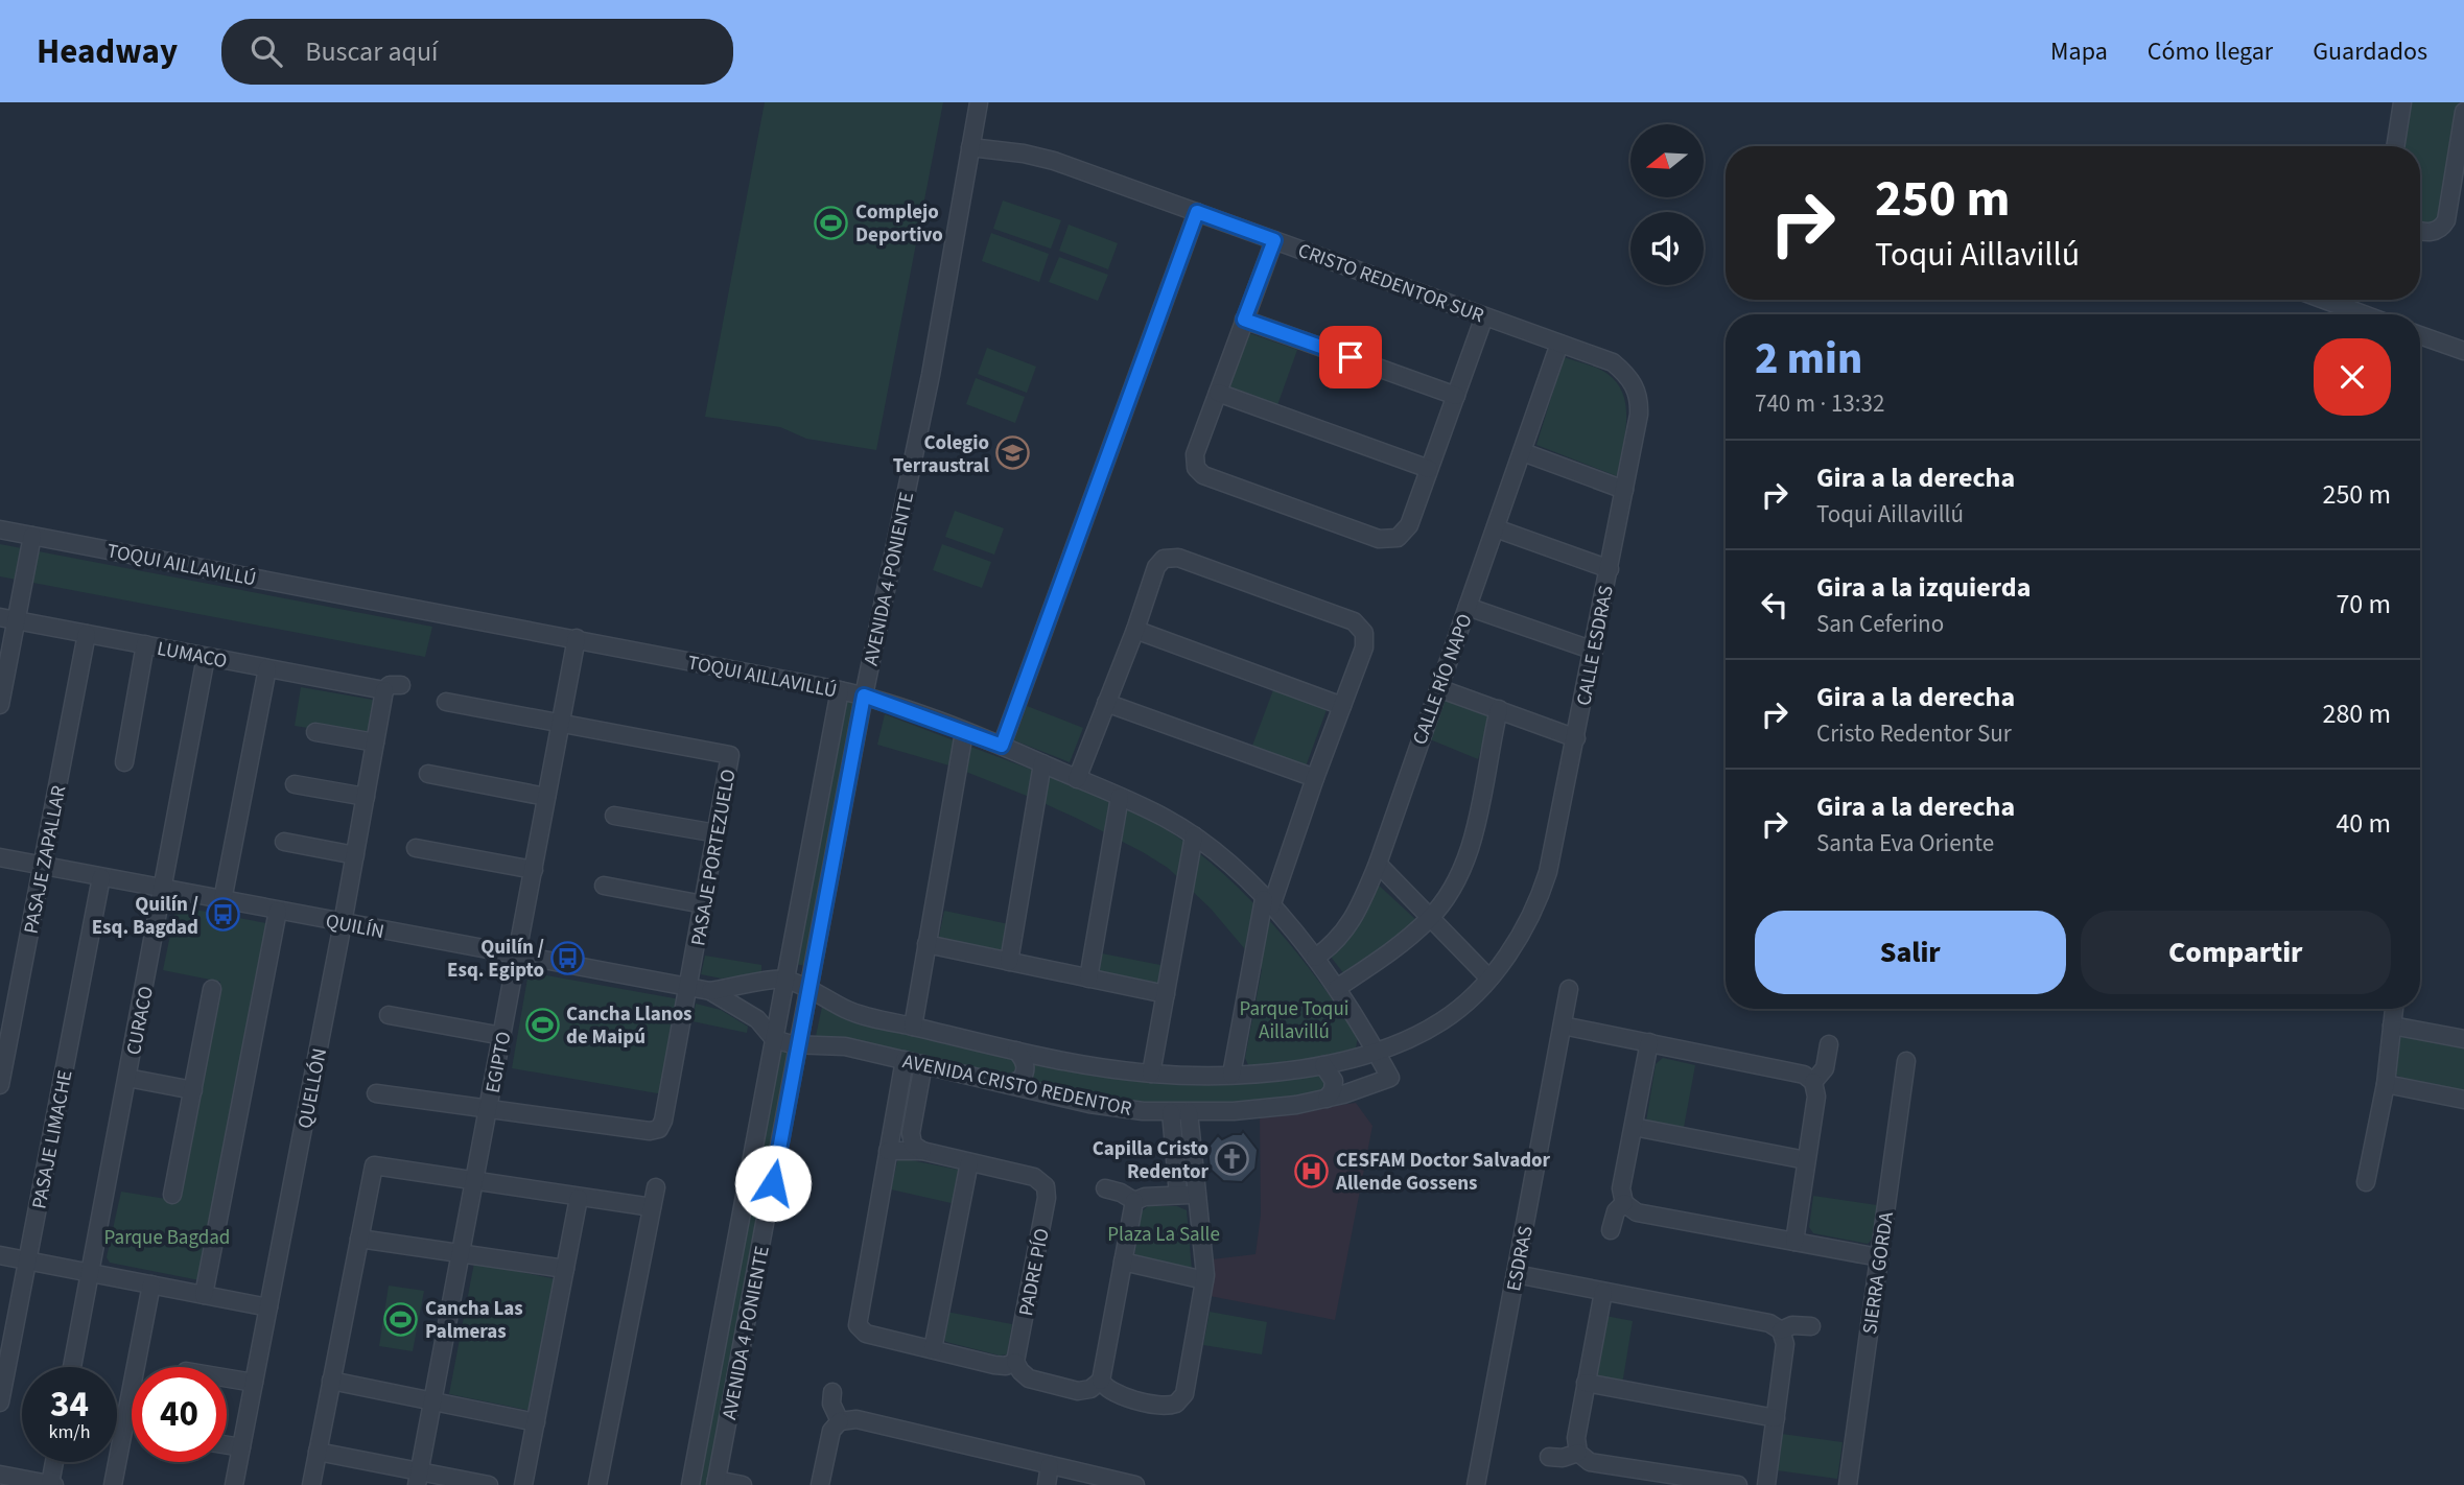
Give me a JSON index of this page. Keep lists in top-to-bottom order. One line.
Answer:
{"streets":{"street":["CRISTO REDENTOR SUR","TOQUI AILLAVILLÚ","AVENIDA 4 PONIENTE","CALLE ESDRAS","LUMACO","CALLE RÍO NAPO","PASAJE PORTEZUELO","PASAJE ZAPALLAR","QUILÍN","CURACO","EGIPTO","AVENIDA CRISTO REDENTOR","QUELLÓN","PASAJE LIMACHE","ESDRAS","PADRE PÍO","SIERRA GORDA"]},"crossings":[["CRISTO REDENTOR SUR","AVENIDA 4 PONIENTE"],["CRISTO REDENTOR SUR","CALLE ESDRAS"],["CRISTO REDENTOR SUR","CALLE RÍO NAPO"],["TOQUI AILLAVILLÚ","AVENIDA 4 PONIENTE"],["TOQUI AILLAVILLÚ","CALLE ESDRAS"],["TOQUI AILLAVILLÚ","CALLE RÍO NAPO"],["TOQUI AILLAVILLÚ","EGIPTO"],["TOQUI AILLAVILLÚ","AVENIDA CRISTO REDENTOR"],["AVENIDA 4 PONIENTE","QUILÍN"],["AVENIDA 4 PONIENTE","AVENIDA CRISTO REDENTOR"],["CALLE ESDRAS","CALLE RÍO NAPO"],["CALLE ESDRAS","AVENIDA CRISTO REDENTOR"],["LUMACO","PASAJE ZAPALLAR"],["LUMACO","CURACO"],["LUMACO","QUELLÓN"],["PASAJE PORTEZUELO","QUILÍN"],["PASAJE PORTEZUELO","EGIPTO"],["PASAJE ZAPALLAR","QUILÍN"],["QUILÍN","CURACO"],["QUILÍN","EGIPTO"],["QUILÍN","AVENIDA CRISTO REDENTOR"],["QUILÍN","QUELLÓN"],["QUILÍN","PASAJE LIMACHE"]],"parks":["Parque Toqui Aillavillú","Plaza La Salle","Parque Bagdad"],"places":{"sports":["Complejo Deportivo","Cancha Llanos de Maipú","Cancha Las Palmeras"],"school or university":["Colegio Terraustral"],"bus stop":["Quilín / Esq. Bagdad","Quilín / Esq. Egipto"],"church":["Capilla Cristo Redentor"],"hospital":["CESFAM Doctor Salvador Allende Gossens"]},"north":"left","page":{"header":"Headway","search":"Buscar aquí","nav":["Mapa","Cómo llegar","Guardados"],"turn":["250 m","Toqui Aillavillú"],"heading":["2 min","740 m · 13:32"],"list":[{"name":"Gira a la derecha","note":"Toqui Aillavillú","value":"250 m"},{"name":"Gira a la izquierda","note":"San Ceferino","value":"70 m"},{"name":"Gira a la derecha","note":"Cristo Redentor Sur","value":"280 m"},{"name":"Gira a la derecha","note":"Santa Eva Oriente","value":"40 m"}],"buttons":["Salir","Compartir"],"speed":"34 km/h","limit":"40"}}
